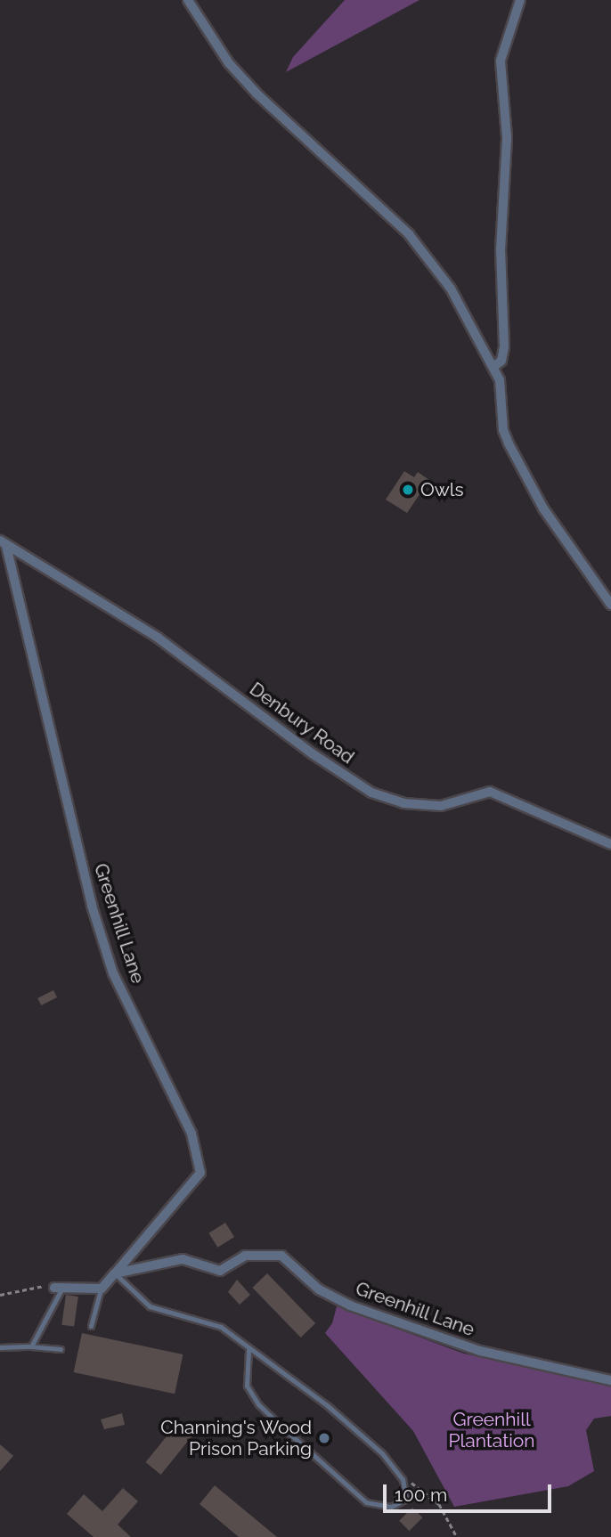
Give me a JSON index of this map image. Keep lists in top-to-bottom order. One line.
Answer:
{"streets":{"street":["Denbury Road","Greenhill Lane"]},"crossings":[["Denbury Road","Greenhill Lane"]],"parks":["Greenhill Plantation"],"places":["Owls","Channing's Wood Prison Parking"],"scale_bar":"100 m"}
